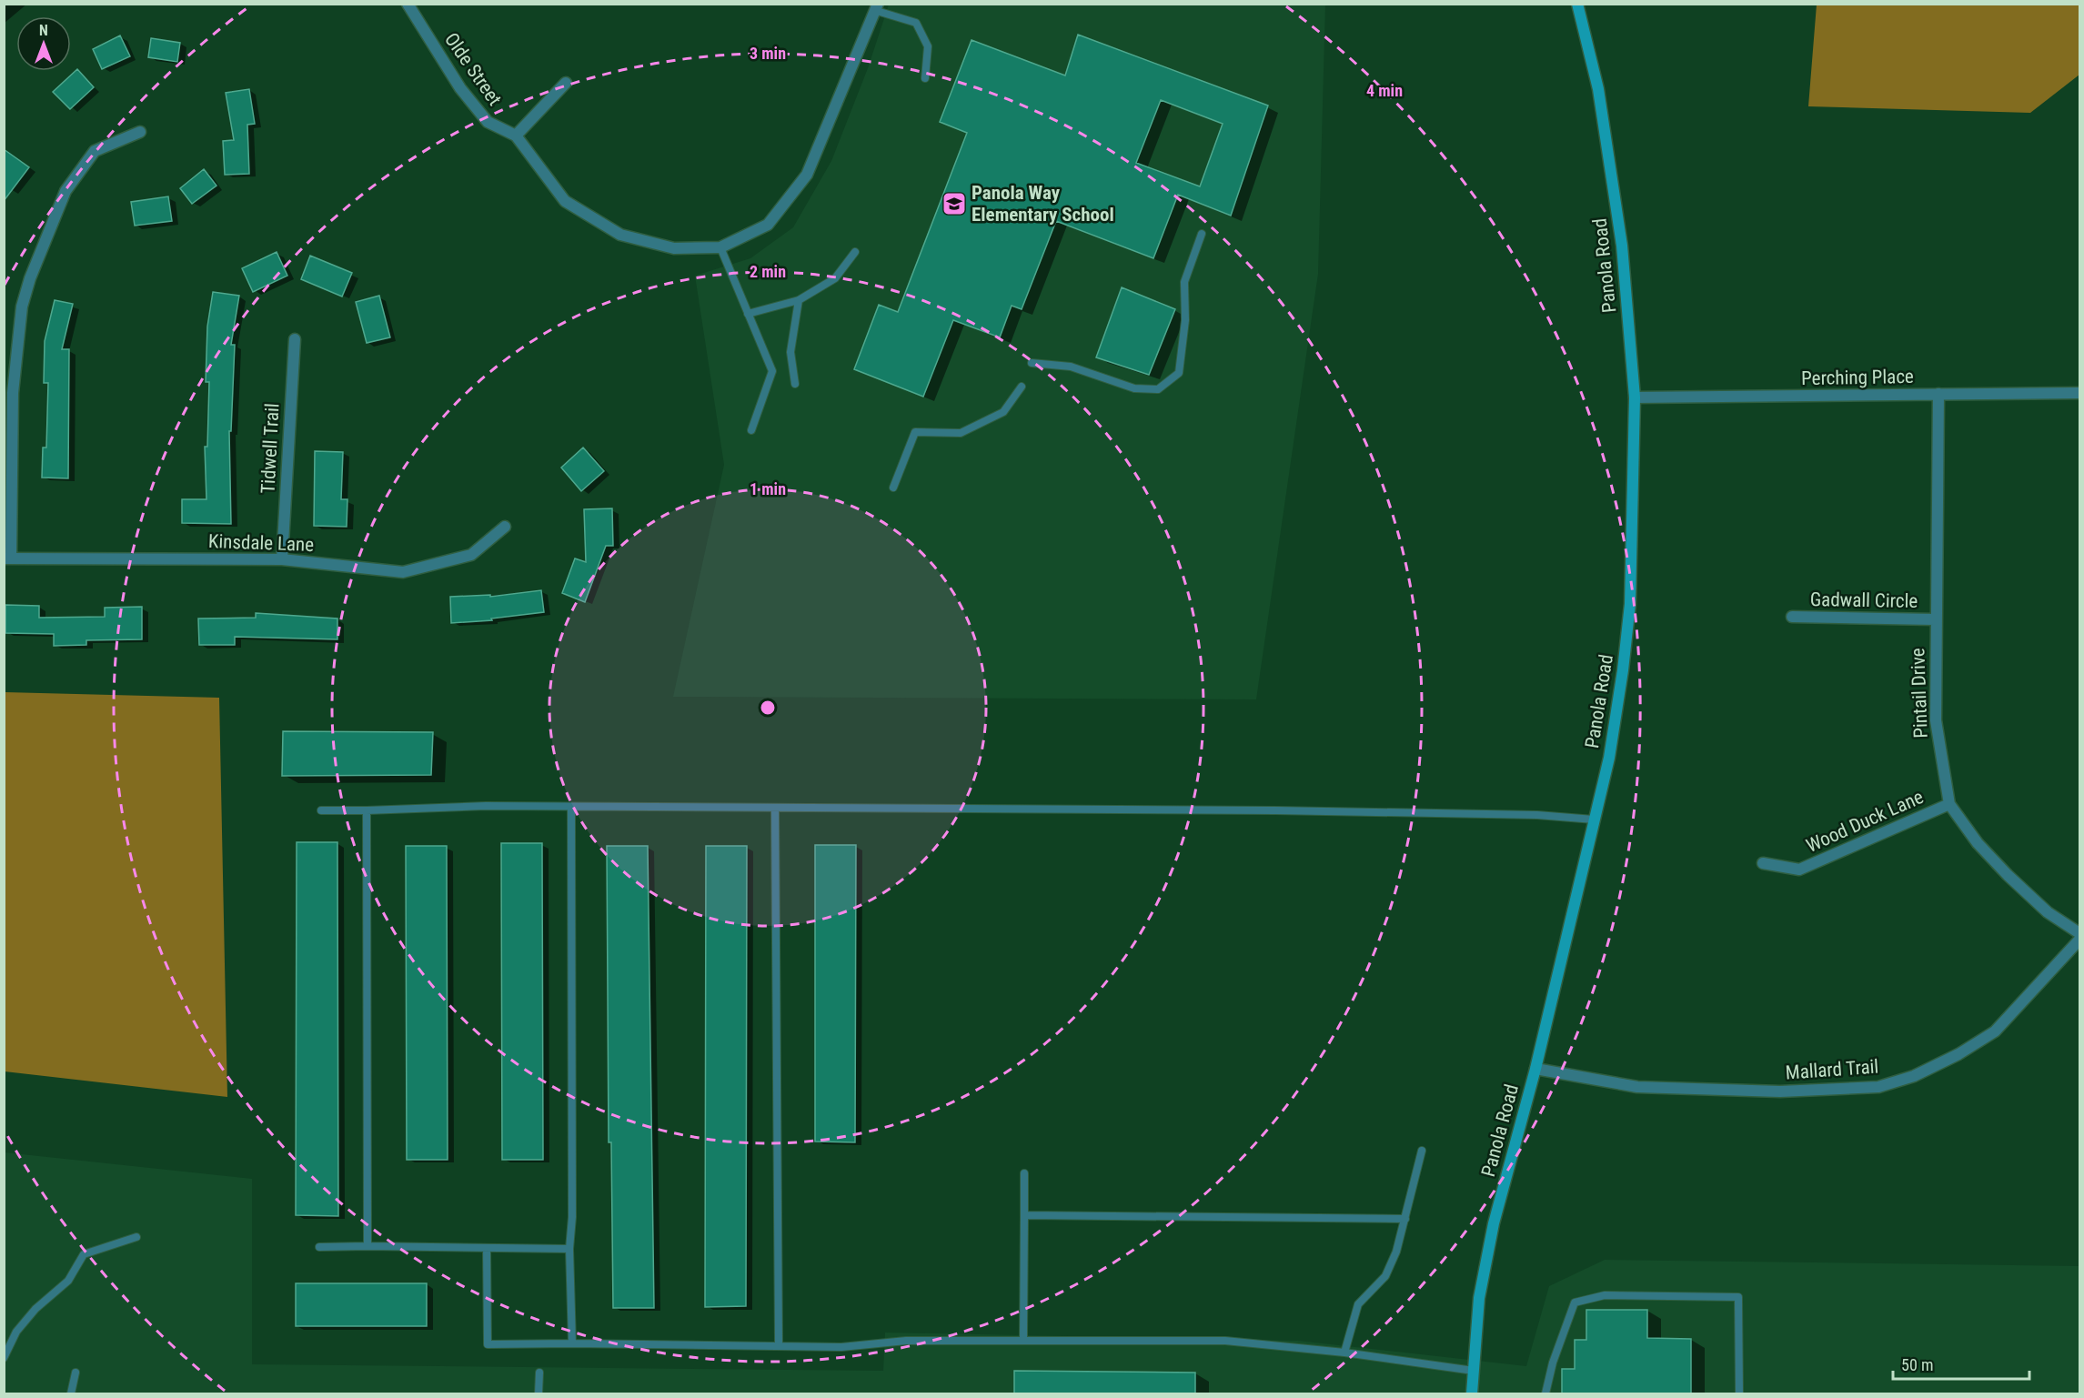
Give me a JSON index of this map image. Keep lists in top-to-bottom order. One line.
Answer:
{"streets":{"main road":["Panola Road"],"street":["Olde Street","Perching Place","Tidwell Trail","Kinsdale Lane","Gadwall Circle","Pintail Drive","Wood Duck Lane","Mallard Trail"]},"crossings":[["Panola Road","Perching Place"],["Panola Road","Mallard Trail"],["Perching Place","Pintail Drive"],["Tidwell Trail","Kinsdale Lane"],["Gadwall Circle","Pintail Drive"],["Pintail Drive","Wood Duck Lane"]],"places":{"school or university":["Panola Way Elementary School"]},"scale_bar":"50 m","north":"top","rings":["3 min","4 min","2 min","1 min"]}
